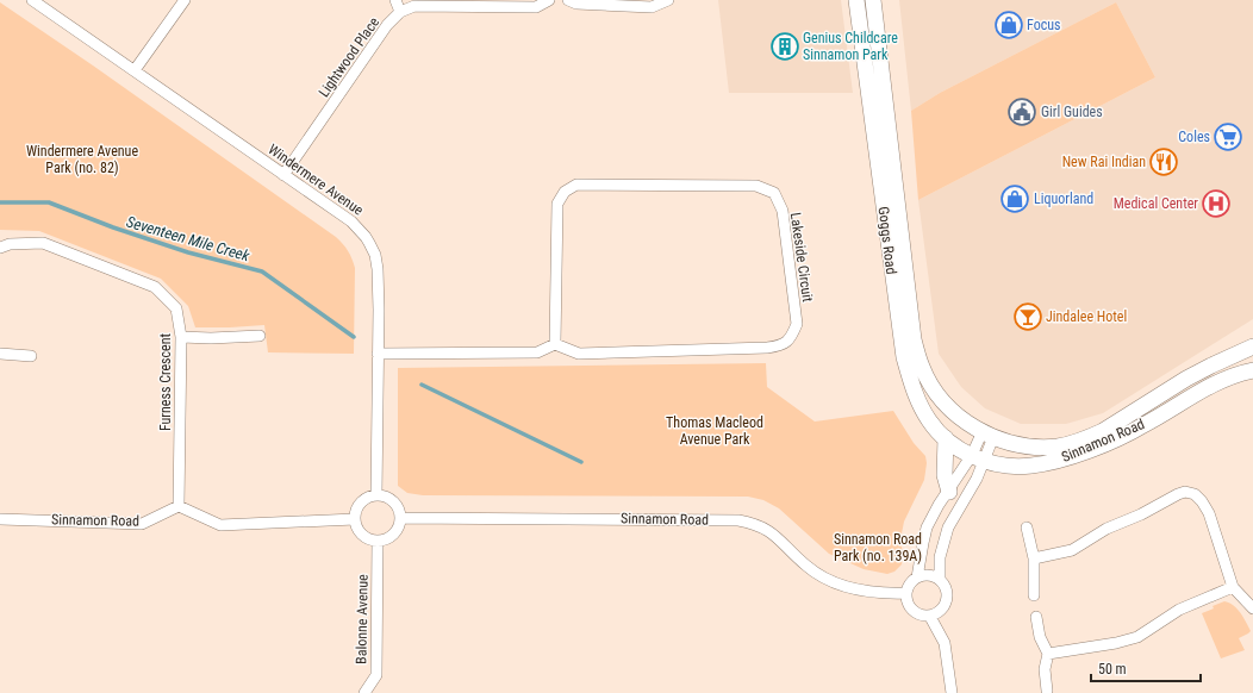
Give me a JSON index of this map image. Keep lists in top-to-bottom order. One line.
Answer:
{"streets":{"main road":["Goggs Road","Sinnamon Road"],"street":["Lightwood Place","Windermere Avenue","Lakeside Circuit","Furness Crescent","Balonne Avenue"]},"crossings":[["Lightwood Place","Windermere Avenue"],["Windermere Avenue","Sinnamon Road"],["Windermere Avenue","Balonne Avenue"],["Goggs Road","Sinnamon Road"],["Furness Crescent","Sinnamon Road"],["Sinnamon Road","Balonne Avenue"]],"water":["Seventeen Mile Creek"],"parks":["Windermere Avenue Park (no. 82)","Thomas Macleod Avenue Park","Sinnamon Road Park (no. 139A)"],"places":{"shop":["Focus","Liquorland"],"building":["Genius Childcare Sinnamon Park"],"public building":["Girl Guides"],"supermarket":["Coles"],"restaurant":["New Rai Indian"],"hospital":["Medical Center"],"bar":["Jindalee Hotel"]},"scale_bar":"50 m"}
